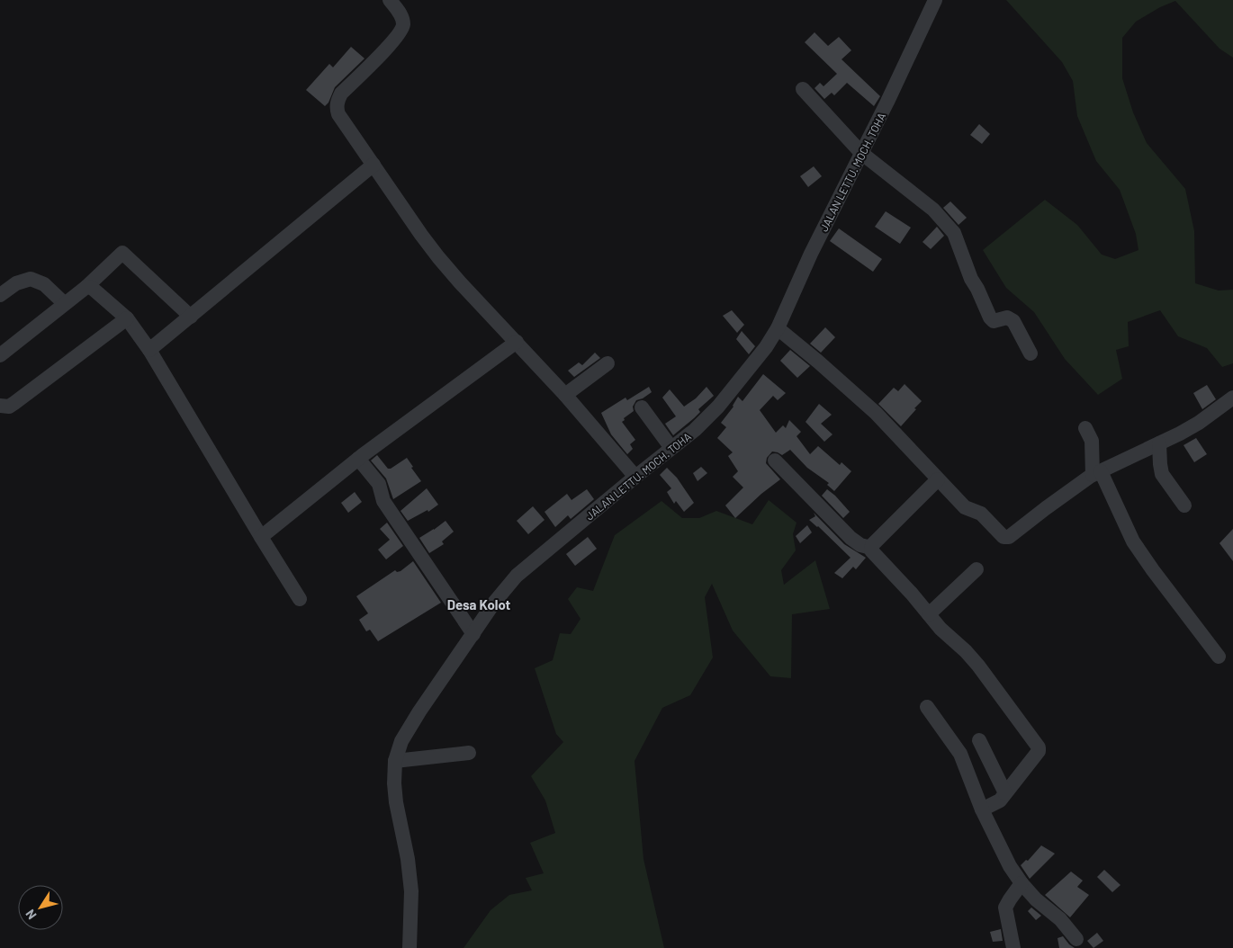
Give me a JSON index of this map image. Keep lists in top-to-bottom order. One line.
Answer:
{"streets":{"street":["JALAN LETTU. MOCH. TOHA"]},"districts":["Desa Kolot"],"north":"bottom left"}
